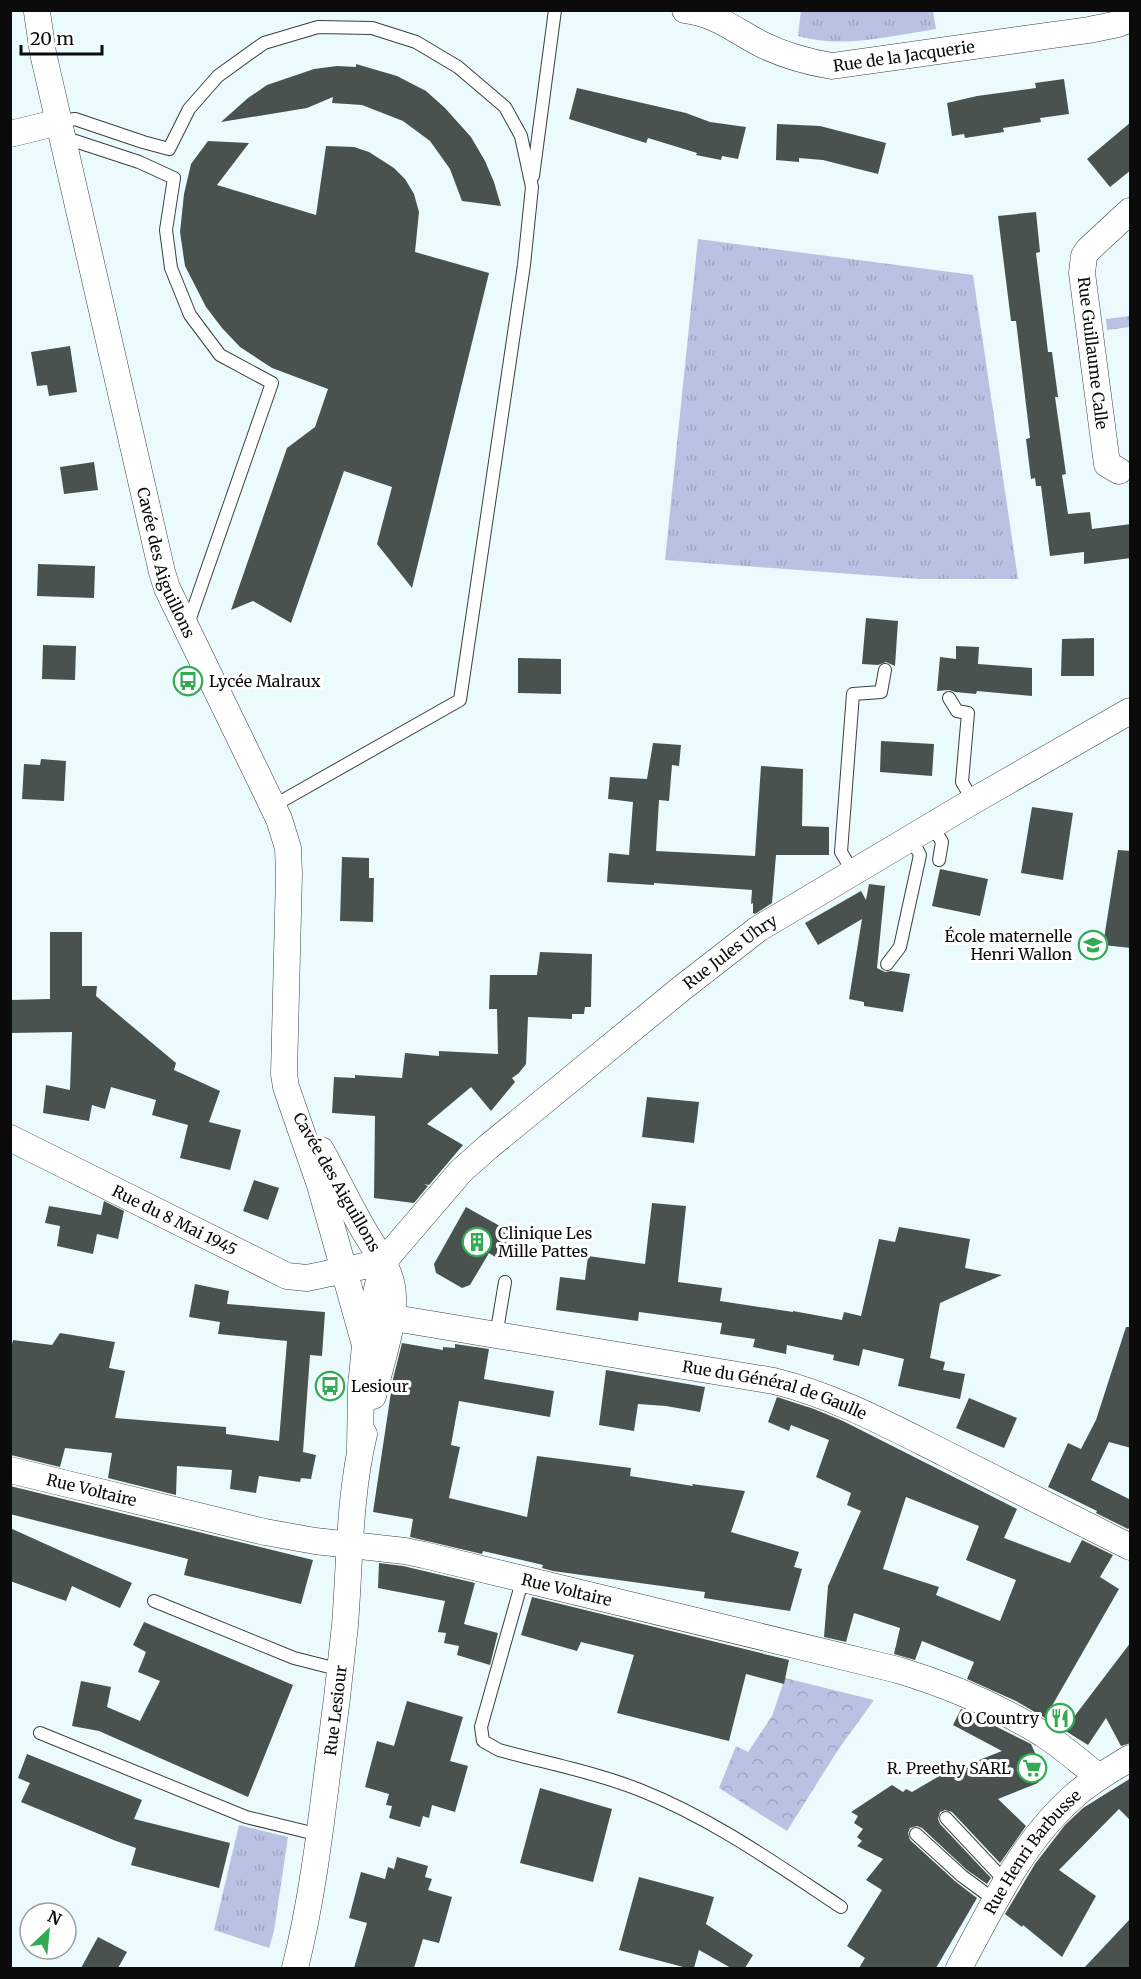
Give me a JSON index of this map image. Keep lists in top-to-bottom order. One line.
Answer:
{"streets":{"street":["Rue de la Jacquerie","Rue Guillaume Calle","Cavée des Aiguillons","Rue Jules Uhry","Rue du 8 Mai 1945","Rue du Général de Gaulle","Rue Voltaire","Rue Lesiour","Rue Henri Barbusse"]},"crossings":[["Cavée des Aiguillons","Rue Jules Uhry"],["Cavée des Aiguillons","Rue du 8 Mai 1945"],["Cavée des Aiguillons","Rue Lesiour"],["Rue Jules Uhry","Rue du 8 Mai 1945"],["Rue Jules Uhry","Rue Lesiour"],["Rue du 8 Mai 1945","Rue Lesiour"],["Rue du Général de Gaulle","Rue Lesiour"],["Rue Voltaire","Rue Lesiour"],["Rue Voltaire","Rue Henri Barbusse"]],"places":{"bus stop":["Lycée Malraux","Lesiour"],"school or university":["École maternelle Henri Wallon"],"building":["Clinique Les Mille Pattes"],"restaurant":["O Country"],"supermarket":["R. Preethy SARL"]},"scale_bar":"20 m","north":"top right"}
